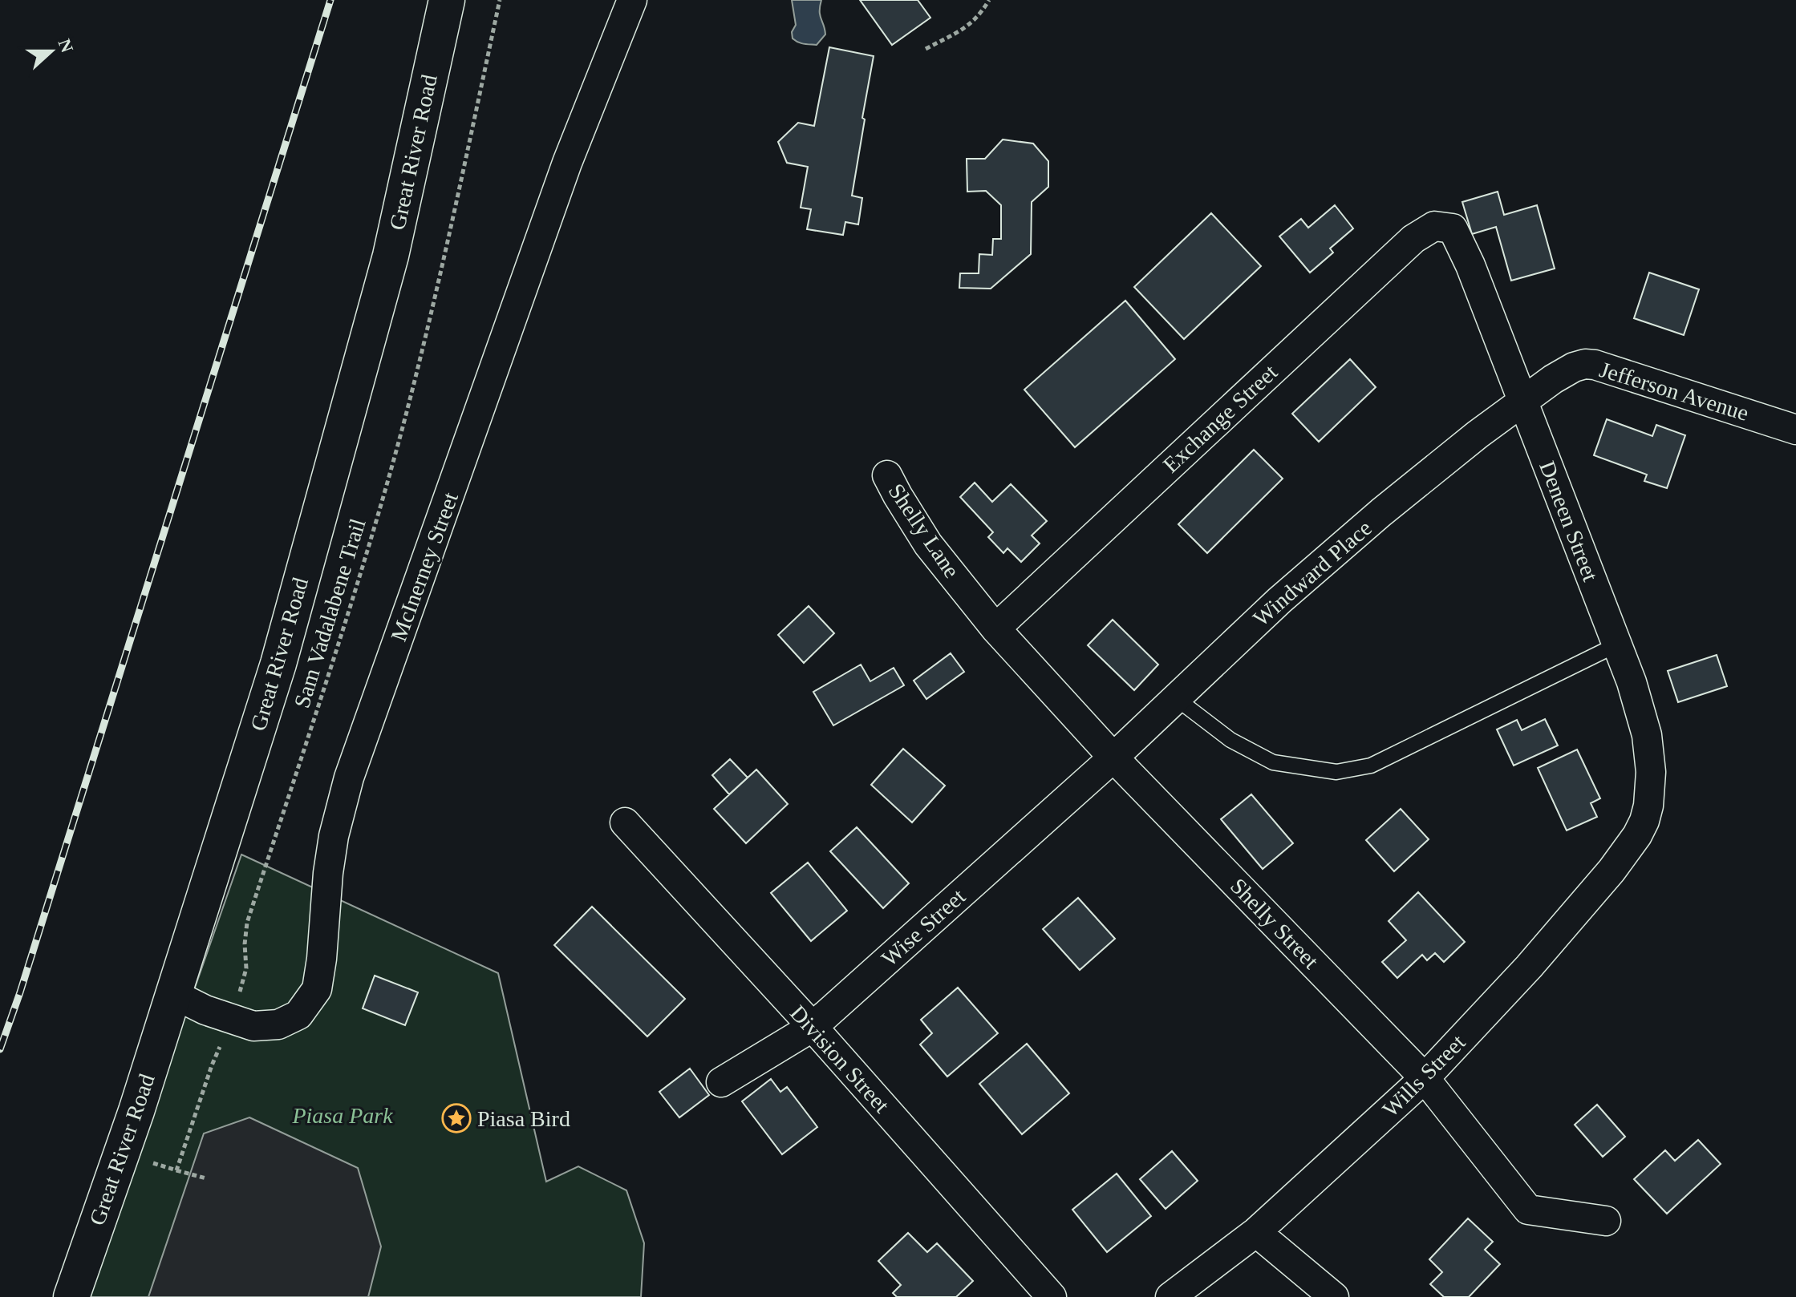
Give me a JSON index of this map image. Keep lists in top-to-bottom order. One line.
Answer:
{"streets":{"main road":["Great River Road"],"street":["Jefferson Avenue","Exchange Street","Deneen Street","Shelly Lane","McInerney Street","Windward Place","Shelly Street","Wise Street","Division Street","Wills Street"],"path":["Sam Vadalabene Trail"]},"crossings":[["Great River Road","McInerney Street"],["Jefferson Avenue","Deneen Street"],["Jefferson Avenue","Windward Place"],["Exchange Street","Deneen Street"],["Exchange Street","Shelly Street"],["Deneen Street","Windward Place"],["Deneen Street","Wills Street"],["Shelly Lane","Shelly Street"],["McInerney Street","Sam Vadalabene Trail"],["Windward Place","Shelly Street"],["Windward Place","Wise Street"],["Shelly Street","Wise Street"],["Shelly Street","Wills Street"],["Wise Street","Division Street"]],"parks":["Piasa Park"],"places":{"place":["Piasa Bird"]},"north":"right"}
